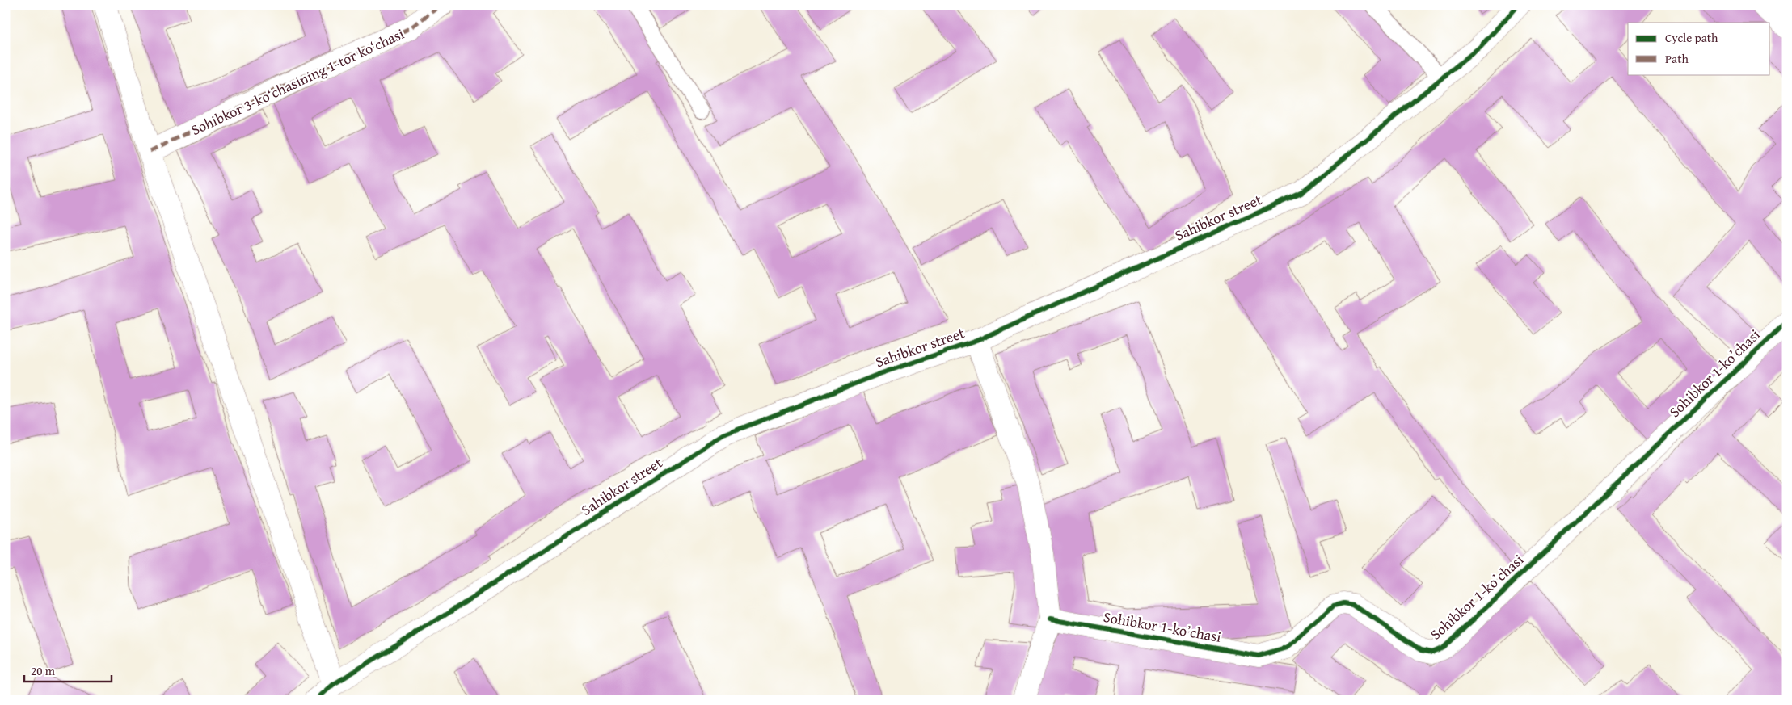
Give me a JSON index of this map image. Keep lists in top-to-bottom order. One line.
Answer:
{"streets":{"street":["Sohibkor 3-ko‘chasining 1-tor ko‘chasi","Sahibkor street","Sohibkor 1-koʼchasi"]},"legend":["Cycle path","Path"],"scale_bar":"20 m"}
